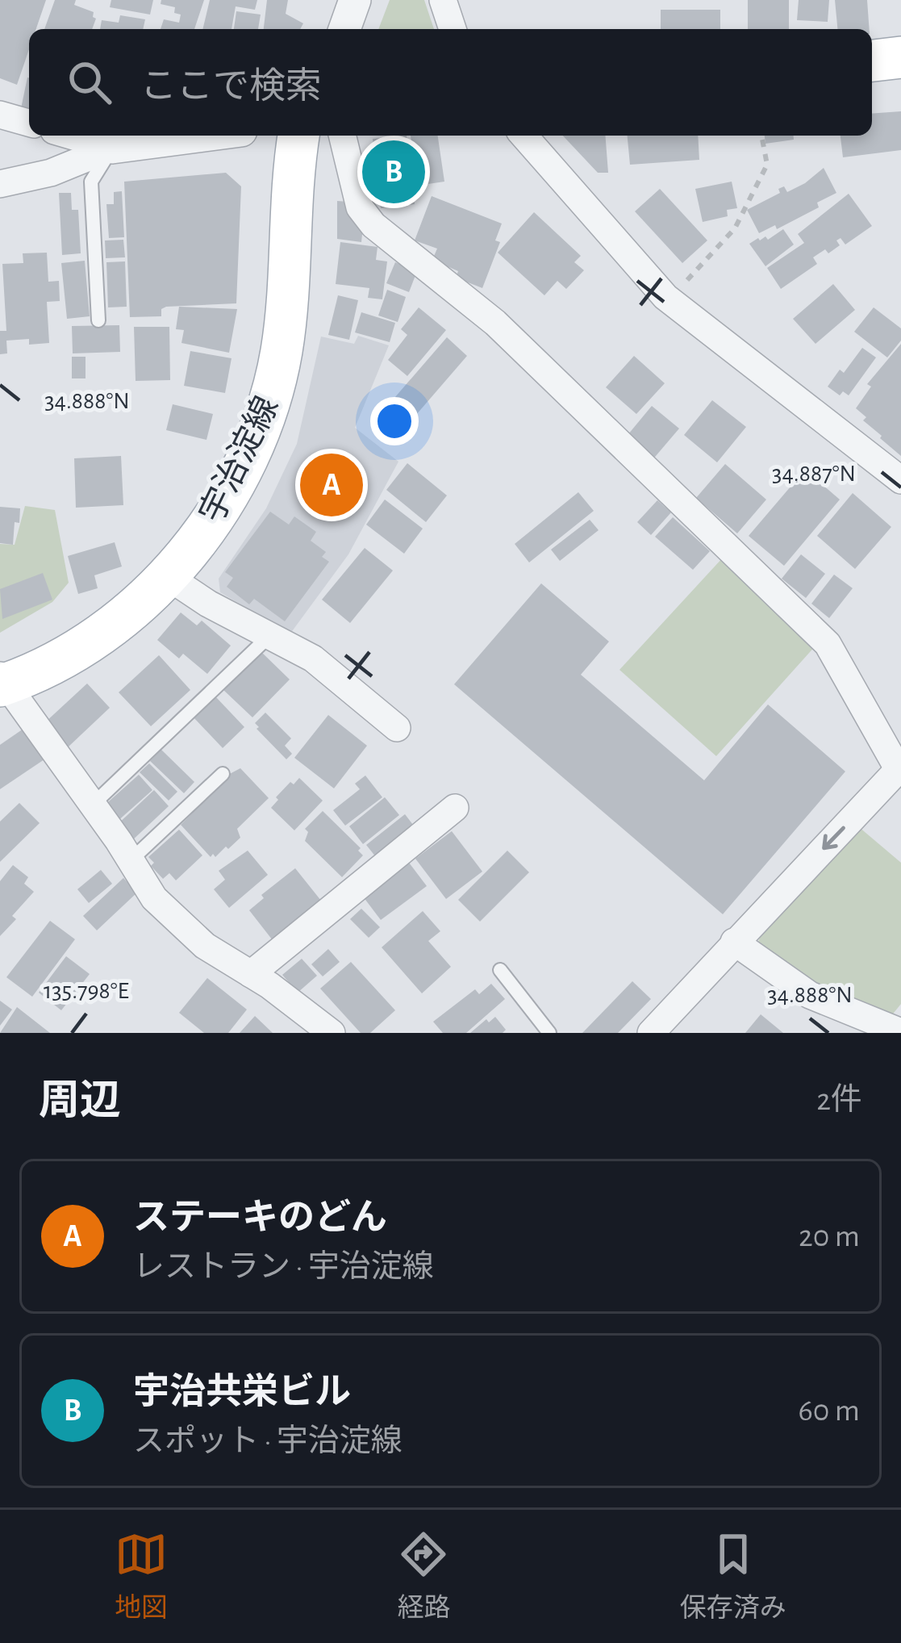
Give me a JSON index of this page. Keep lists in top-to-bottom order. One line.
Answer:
{"streets":{"main road":["宇治淀線"]},"page":{"search":"ここで検索","pins":["B","A"],"heading":["周辺","2件"],"list":[{"mark":"A","name":"ステーキのどん","note":"レストラン · 宇治淀線","value":"20 m"},{"mark":"B","name":"宇治共栄ビル","note":"スポット · 宇治淀線","value":"60 m"}],"nav":["地図","経路","保存済み"]},"coordinates":["34.888°N","34.887°N","135.798°E"]}
